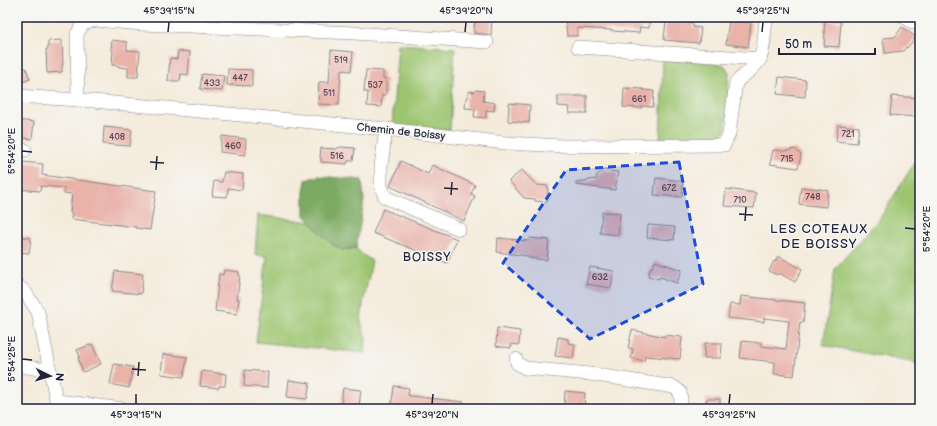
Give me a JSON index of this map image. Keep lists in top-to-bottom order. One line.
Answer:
{"streets":{"street":["Chemin de Boissy"]},"districts":["LES COTEAUX DE BOISSY","BOISSY"],"house_numbers":["519","447","433","537","511","661","721","408","460","516","715","672","748","710","632"],"scale_bar":"50 m","north":"right","coordinates":["45°39'15\"N","45°39'20\"N","45°39'25\"N","5°54'20\"E","5°54'25\"E"]}
